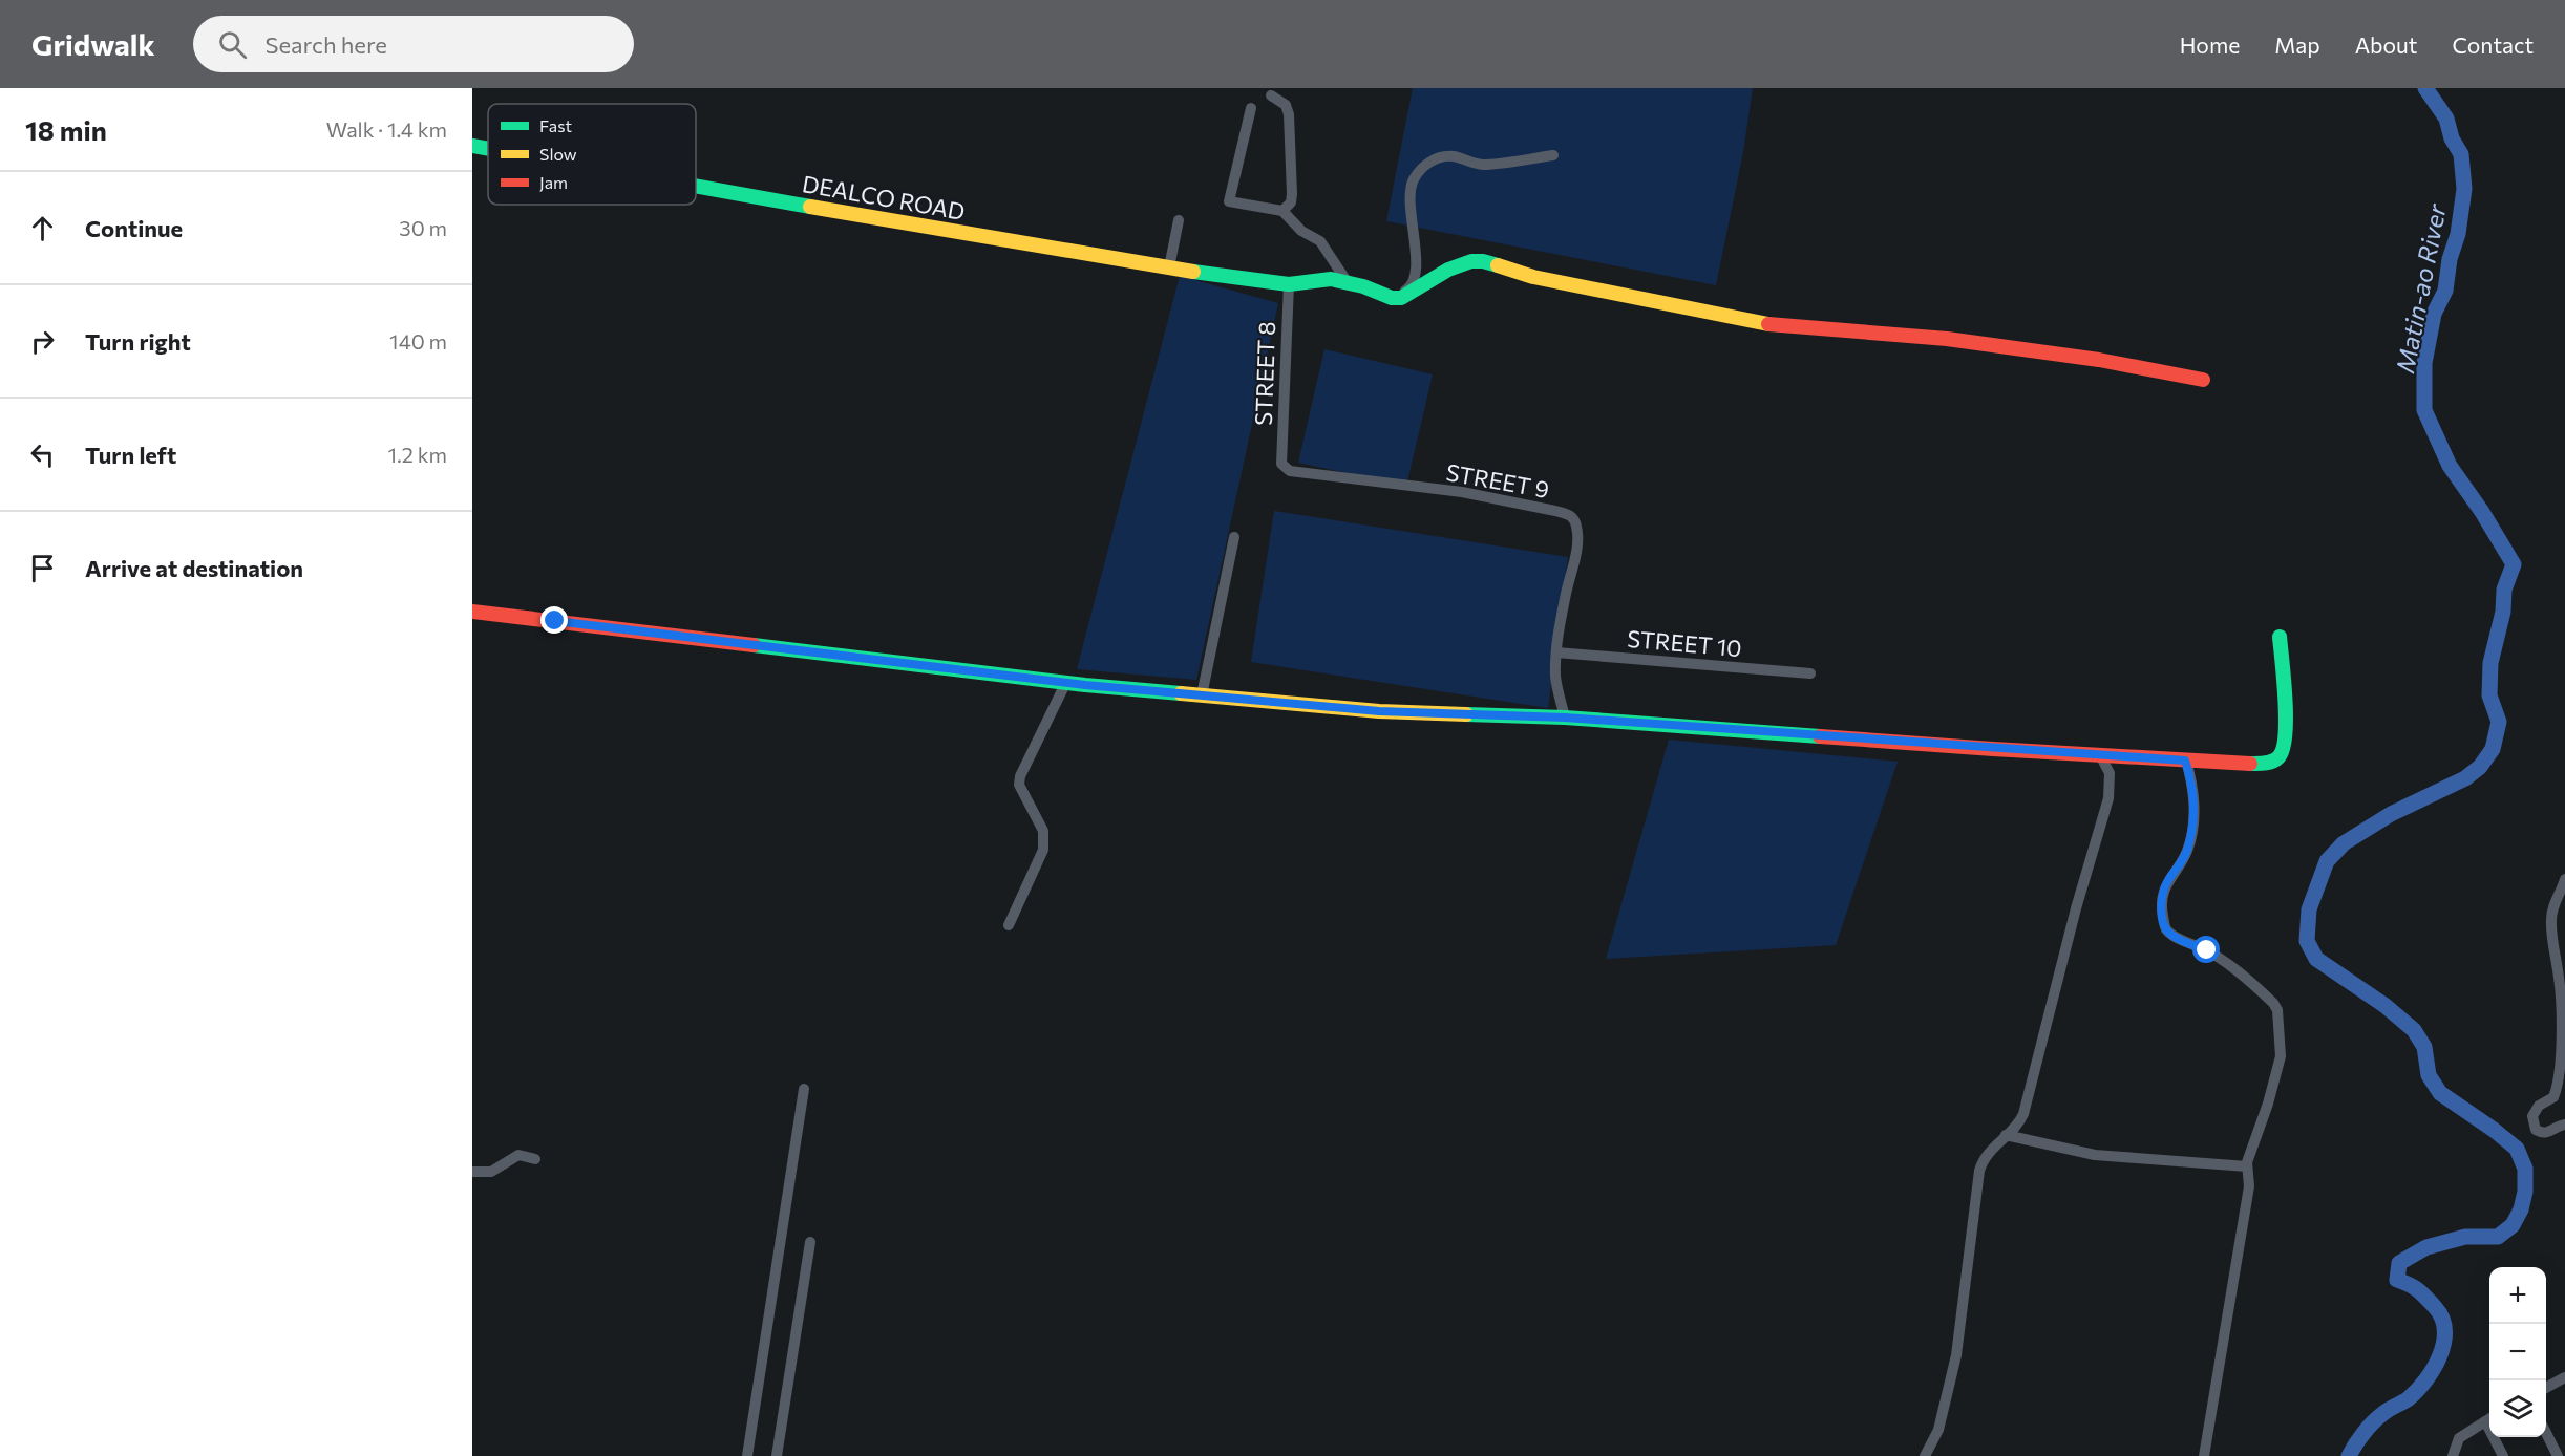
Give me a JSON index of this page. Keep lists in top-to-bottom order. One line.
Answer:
{"streets":{"street":["DEALCO ROAD","STREET 8","STREET 9","STREET 10"]},"crossings":[["DEALCO ROAD","STREET 8"],["STREET 8","STREET 9"],["STREET 9","STREET 10"]],"water":["Matin-ao River"],"legend":["Fast","Slow","Jam"],"page":{"header":"Gridwalk","search":"Search here","nav":["Home","Map","About","Contact"],"heading":["18 min","Walk · 1.4 km"],"list":[["Continue","30 m"],["Turn right","140 m"],["Turn left","1.2 km"],"Arrive at destination"],"map_buttons":["+","−"]}}
